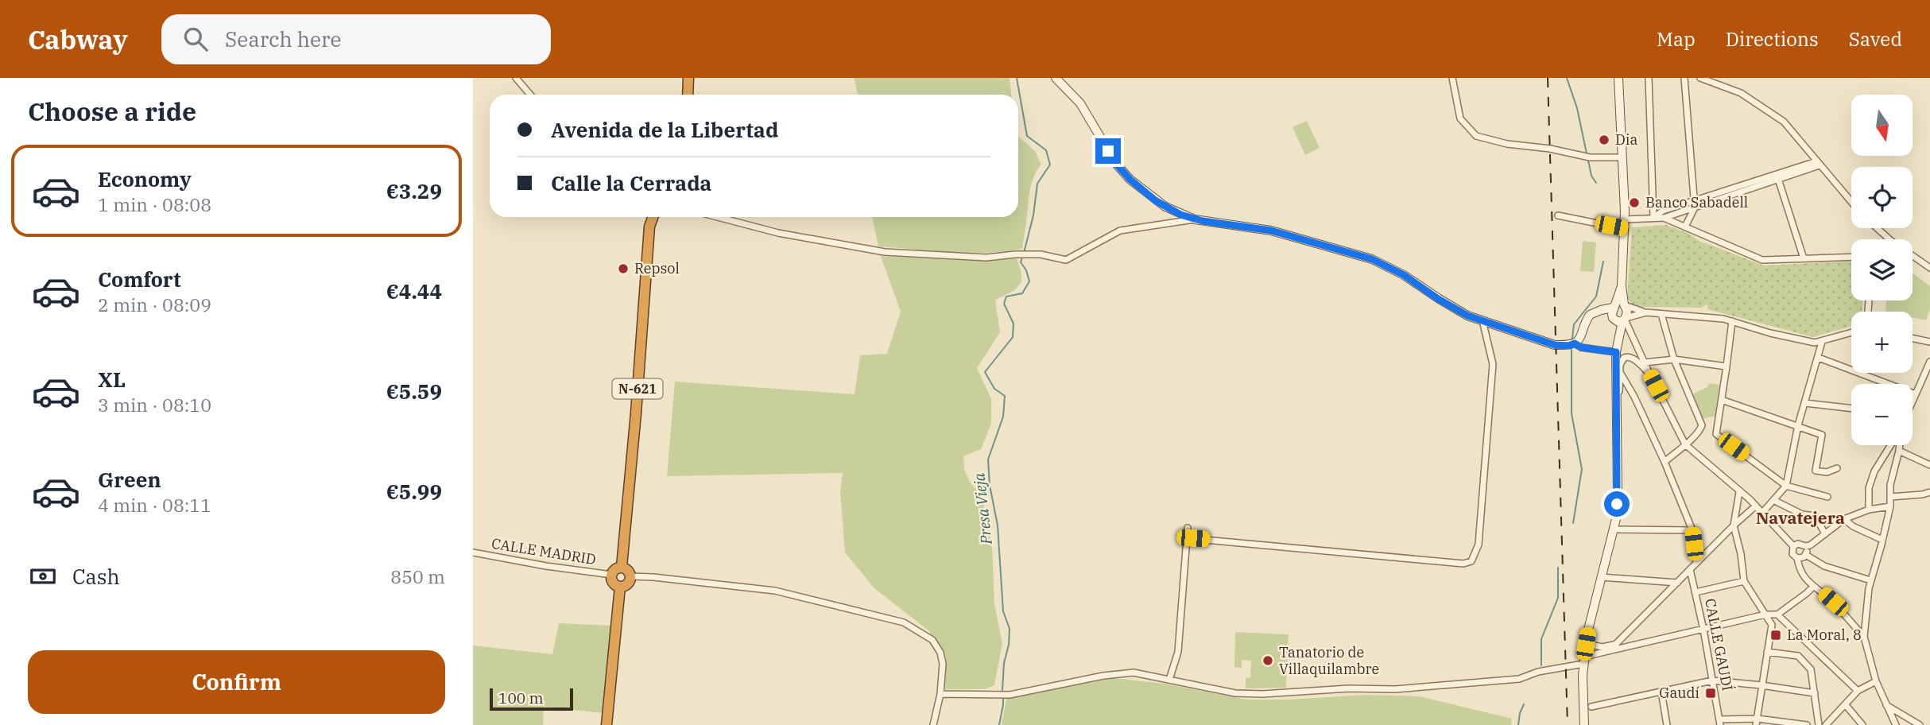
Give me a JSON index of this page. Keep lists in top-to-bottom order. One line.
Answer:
{"streets":{"highway":["N-621"],"street":["CALLE MADRID","CALLE GAUDÍ"]},"crossings":[["N-621","CALLE MADRID"]],"districts":["Navatejera"],"water":["Presa Vieja"],"places":{"other":["Dia","Banco Sabadell","Repsol","Tanatorio de Villaquilambre"],"transit":["La Moral, 8","Gaudí"]},"scale_bar":"100 m","north":"bottom","page":{"header":"Cabway","search":"Search here","nav":["Map","Directions","Saved"],"heading":"Choose a ride","map_buttons":["+","−"],"banner":["Avenida de la Libertad","Calle la Cerrada"],"list":[{"name":"Economy","note":"1 min · 08:08","value":"€3.29"},{"name":"Comfort","note":"2 min · 08:09","value":"€4.44"},{"name":"XL","note":"3 min · 08:10","value":"€5.59"},{"name":"Green","note":"4 min · 08:11","value":"€5.99"}],"pay":["Cash","850 m"],"buttons":"Confirm","scale":"100 m"}}
